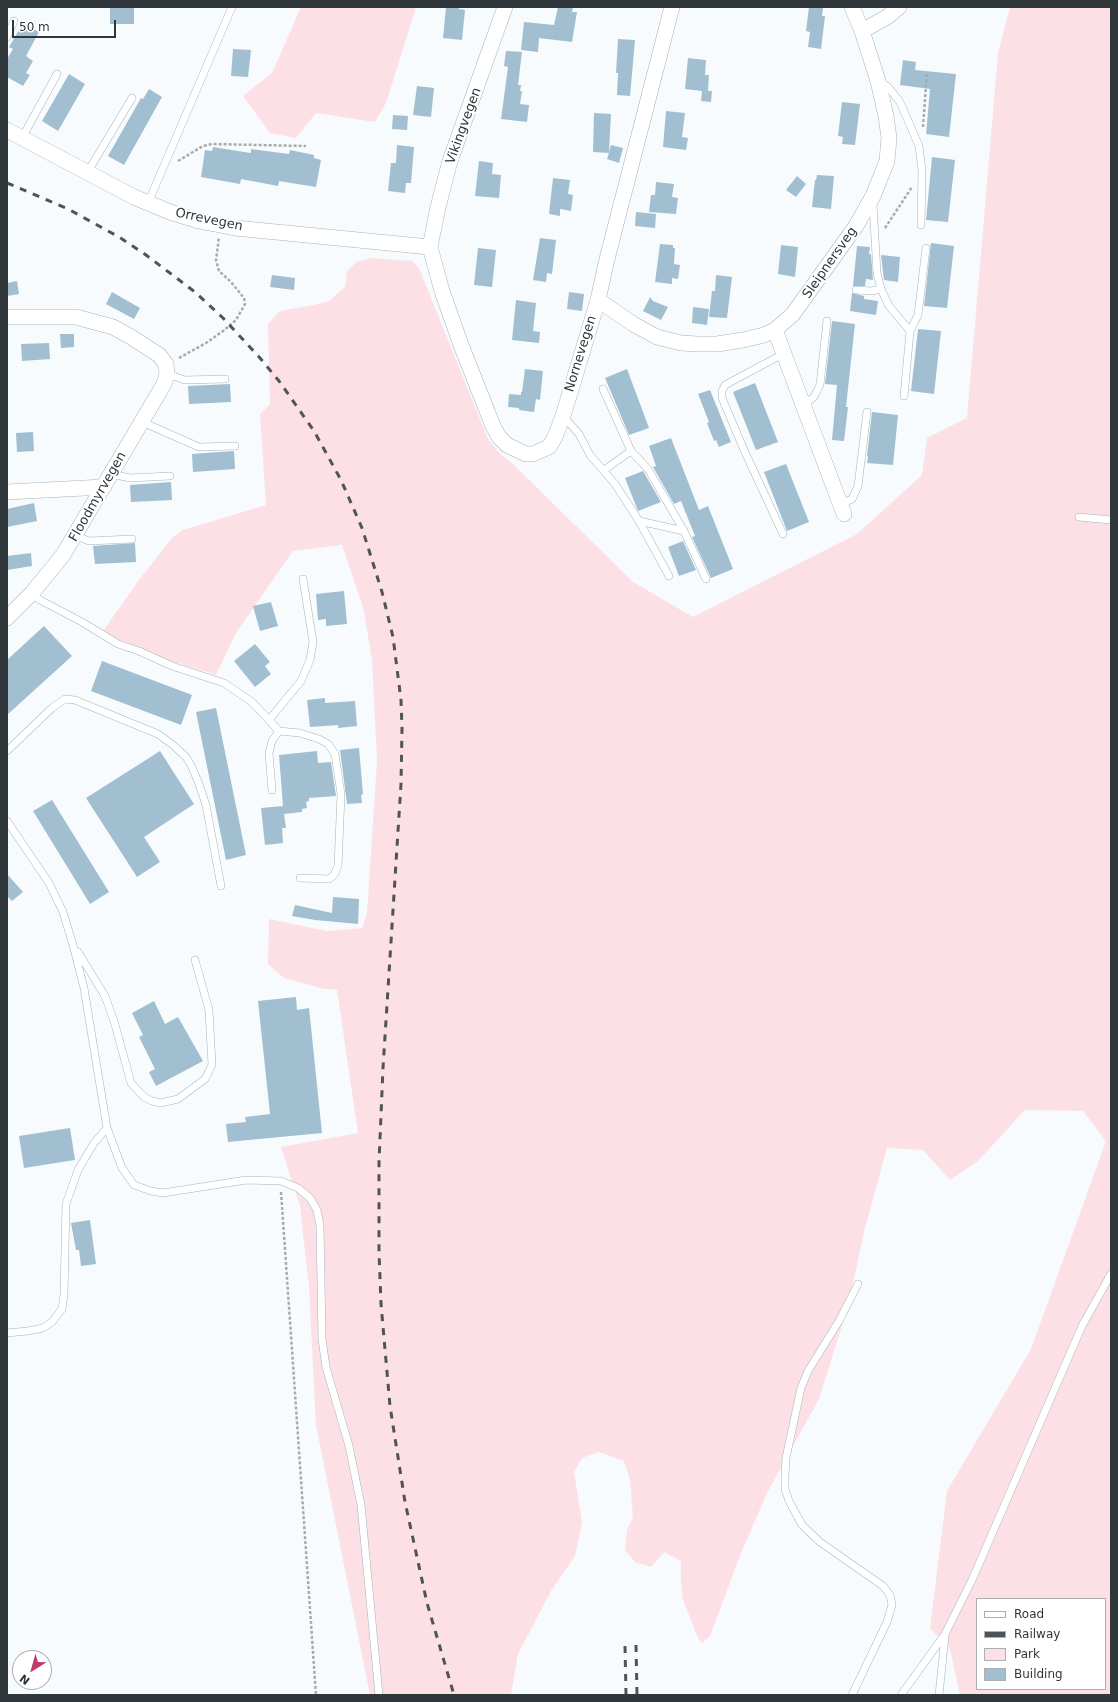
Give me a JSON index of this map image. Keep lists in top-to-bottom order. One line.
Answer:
{"streets":{"street":["Vikingvegen","Orrevegen","Sleipnersveg","Nornevegen","Floodmyrvegen"]},"crossings":[["Vikingvegen","Orrevegen"],["Vikingvegen","Nornevegen"],["Orrevegen","Nornevegen"],["Sleipnersveg","Nornevegen"]],"legend":["Road","Railway","Park","Building"],"scale_bar":"50 m","north":"bottom left"}
